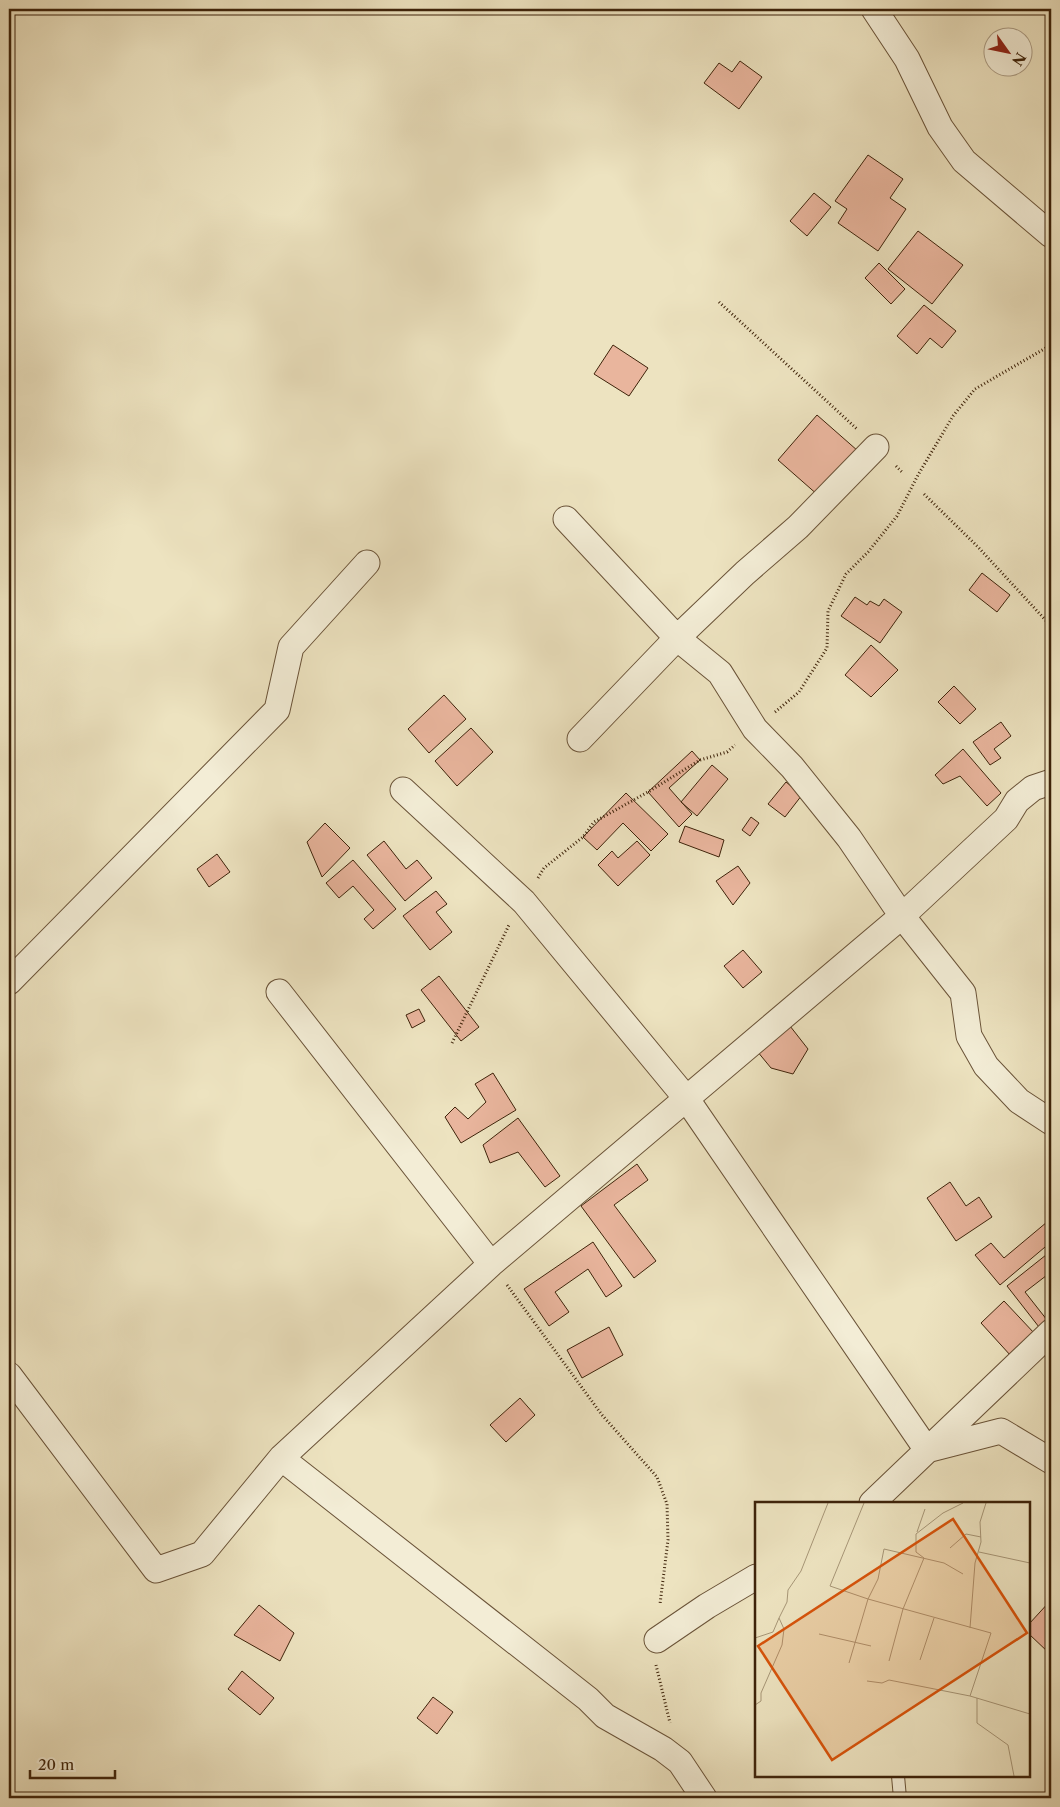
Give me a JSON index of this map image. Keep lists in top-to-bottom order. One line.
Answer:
{"scale_bar":"20 m","north":"bottom right"}
